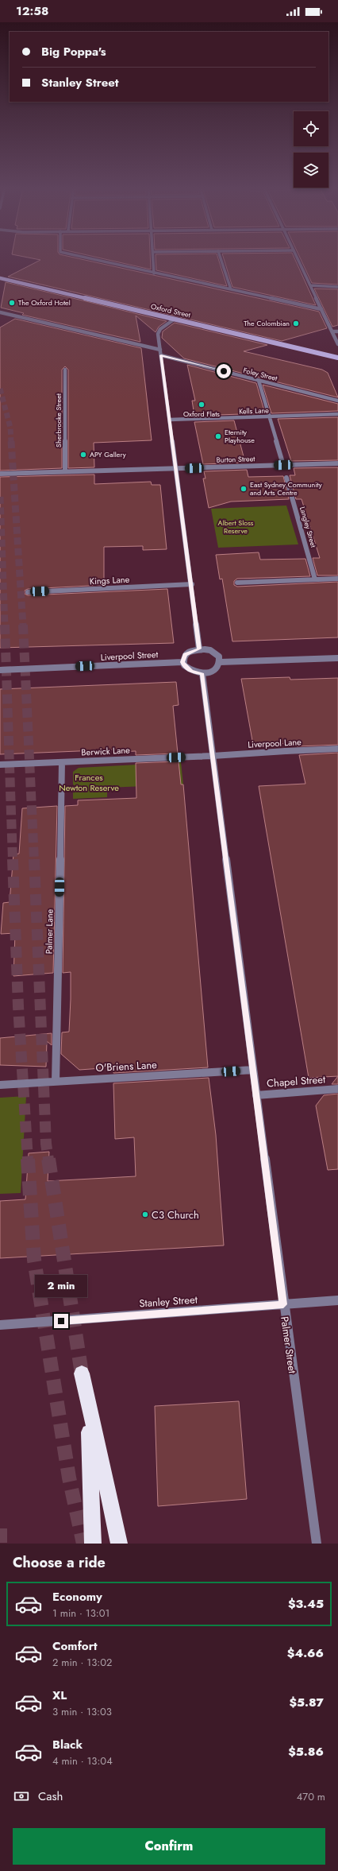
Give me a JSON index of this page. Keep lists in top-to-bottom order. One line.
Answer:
{"streets":{"main road":["Oxford Street"],"street":["Foley Street","Kells Lane","Sherbrooke Street","Burton Street","Langley Street","Kings Lane","Liverpool Street","Liverpool Lane","Berwick Lane","Palmer Lane","O'Briens Lane","Chapel Street","Stanley Street","Palmer Street"]},"crossings":[["Sherbrooke Street","Burton Street"],["Liverpool Street","Palmer Street"],["Liverpool Lane","Berwick Lane"],["Liverpool Lane","Palmer Street"],["Berwick Lane","Palmer Lane"],["Berwick Lane","Palmer Street"],["Palmer Lane","O'Briens Lane"],["O'Briens Lane","Palmer Street"],["Chapel Street","Palmer Street"],["Stanley Street","Palmer Street"]],"parks":["Albert Sloss Reserve","Frances Newton Reserve"],"places":["The Oxford Hotel","The Colombian","Oxford Flats","Eternity Playhouse","APY Gallery","East Sydney Community and Arts Centre","C3 Church"],"page":{"status":"12:58","banner":["Big Poppa's","Stanley Street"],"bubble":"2 min","heading":"Choose a ride","list":[{"name":"Economy","note":"1 min · 13:01","value":"$3.45"},{"name":"Comfort","note":"2 min · 13:02","value":"$4.66"},{"name":"XL","note":"3 min · 13:03","value":"$5.87"},{"name":"Black","note":"4 min · 13:04","value":"$5.86"}],"pay":["Cash","470 m"],"buttons":"Confirm"}}
